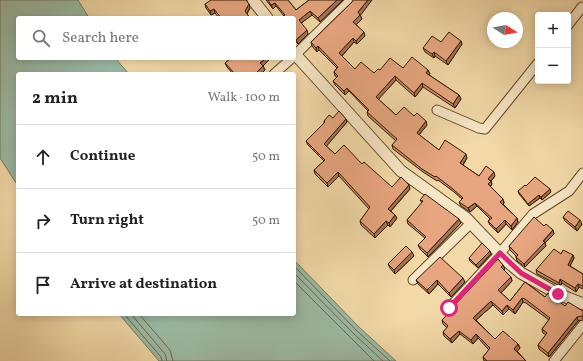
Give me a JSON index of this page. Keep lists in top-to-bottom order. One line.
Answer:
{"north":"right","page":{"map_buttons":["+","−"],"search":"Search here","heading":["2 min","Walk · 100 m"],"list":[["Continue","50 m"],["Turn right","50 m"],"Arrive at destination"]}}
